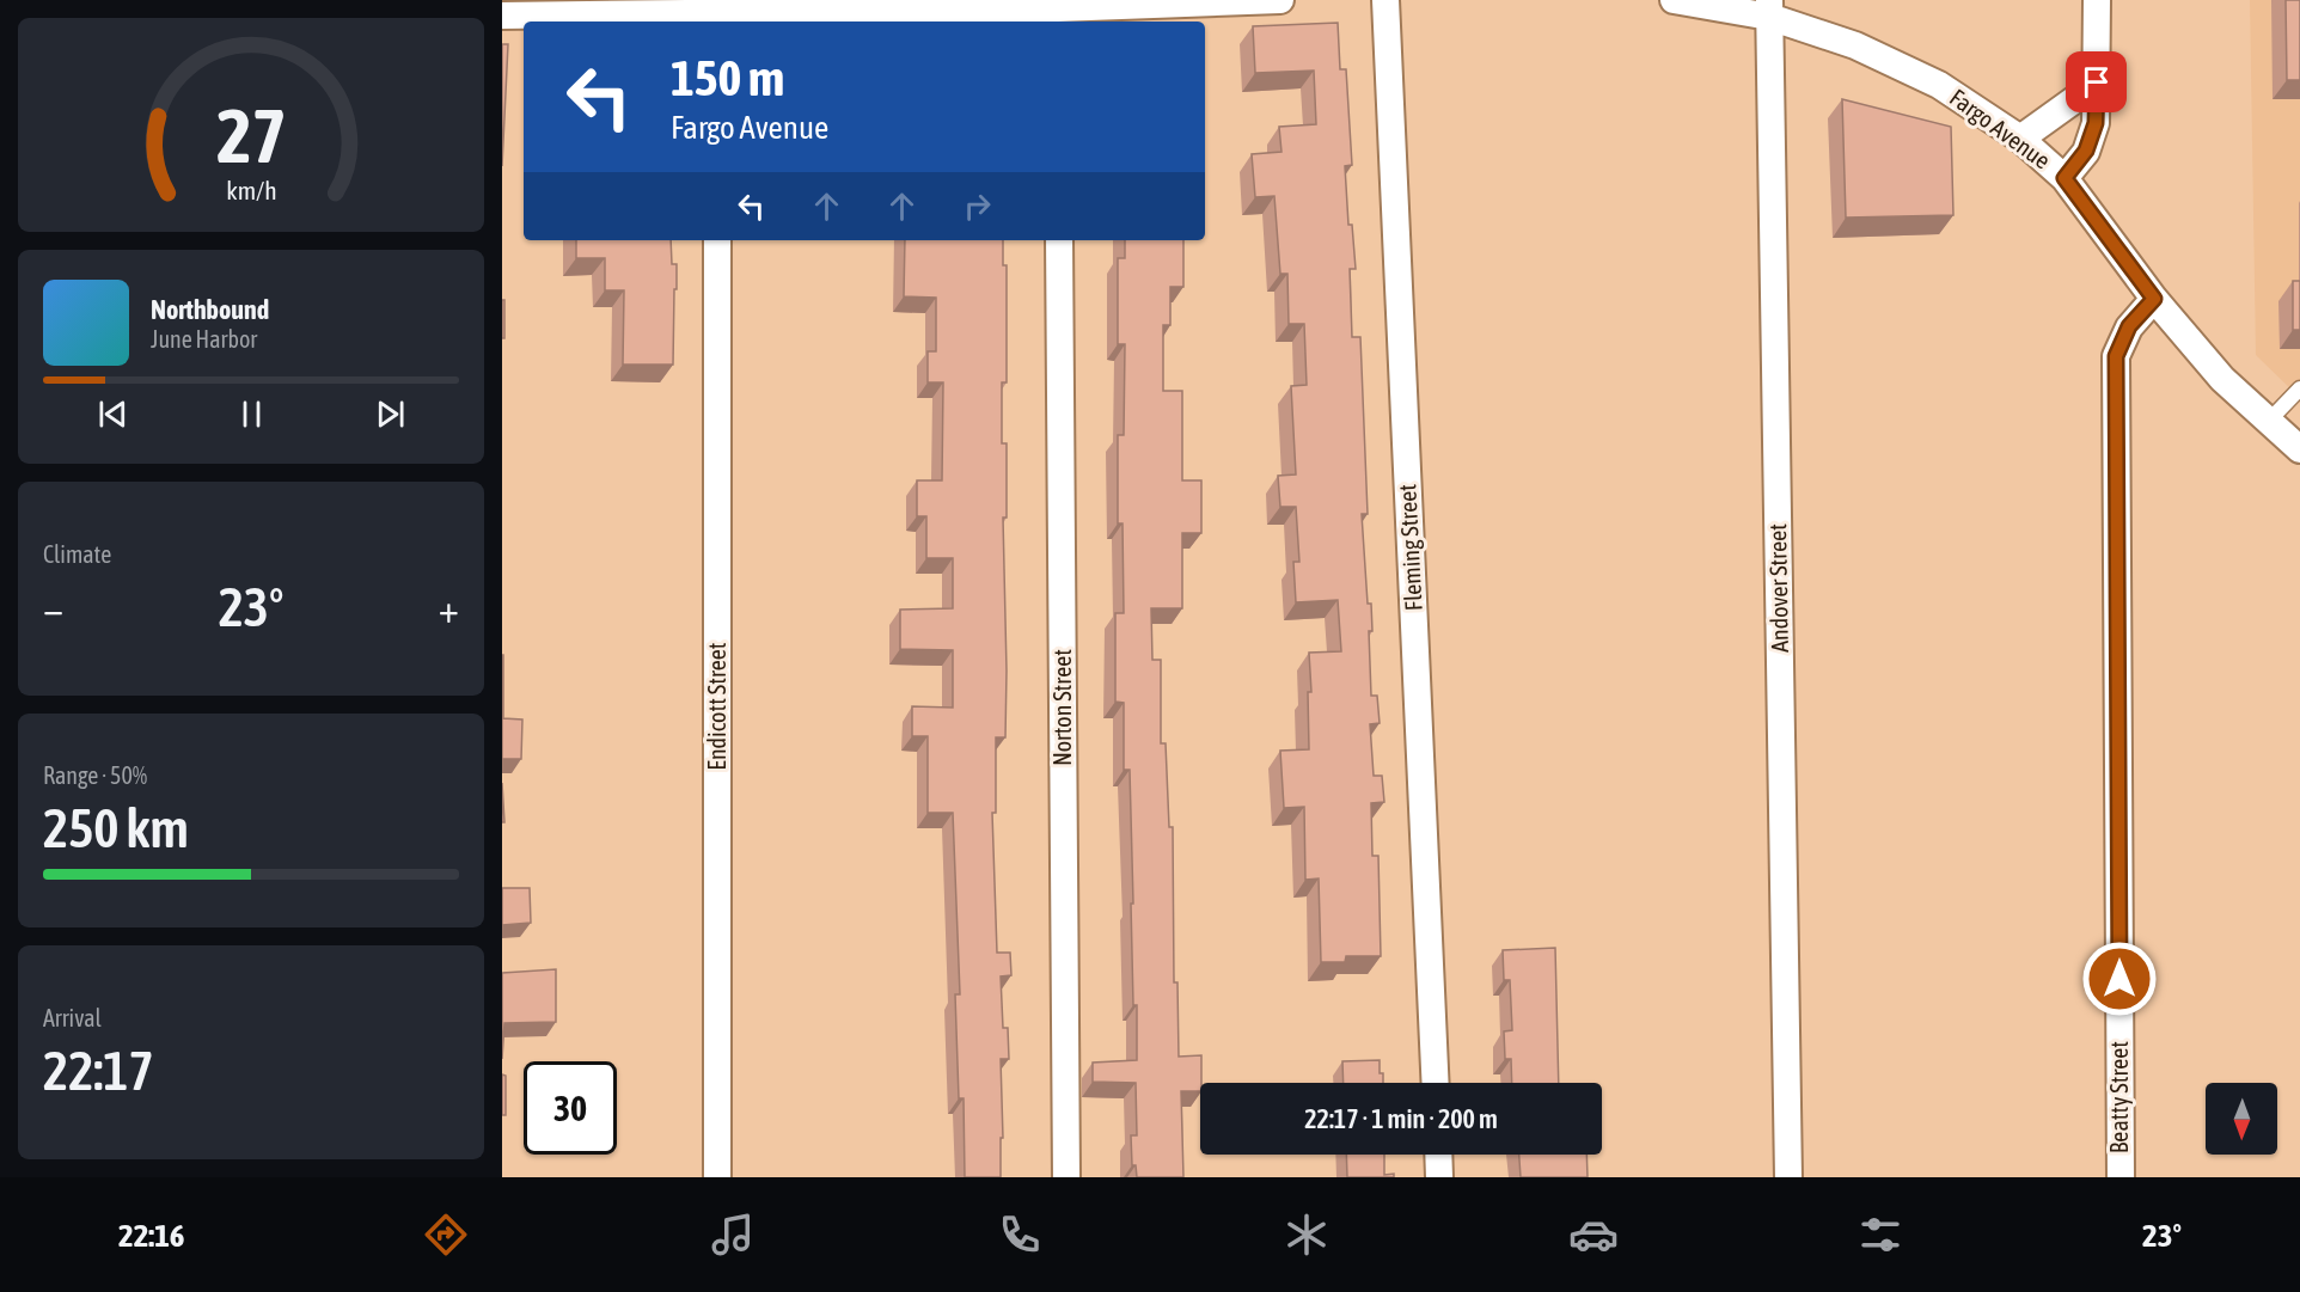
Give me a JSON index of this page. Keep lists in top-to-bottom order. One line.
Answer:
{"streets":{"street":["Fargo Avenue","Fleming Street","Andover Street","Endicott Street","Norton Street","Beatty Street"]},"crossings":[["Fargo Avenue","Andover Street"],["Fargo Avenue","Beatty Street"]],"north":"bottom","page":{"turn":["150 m","Fargo Avenue"],"song":["Northbound","June Harbor"],"tile":["Climate",["Range · 50%","250 km"],["Arrival","22:17"]],"heat":["−","23°","+"],"limit":"30","trip":"22:17 · 1 min · 200 m","tabs":["22:16","23°"],"gauge":["27","km/h"]}}
